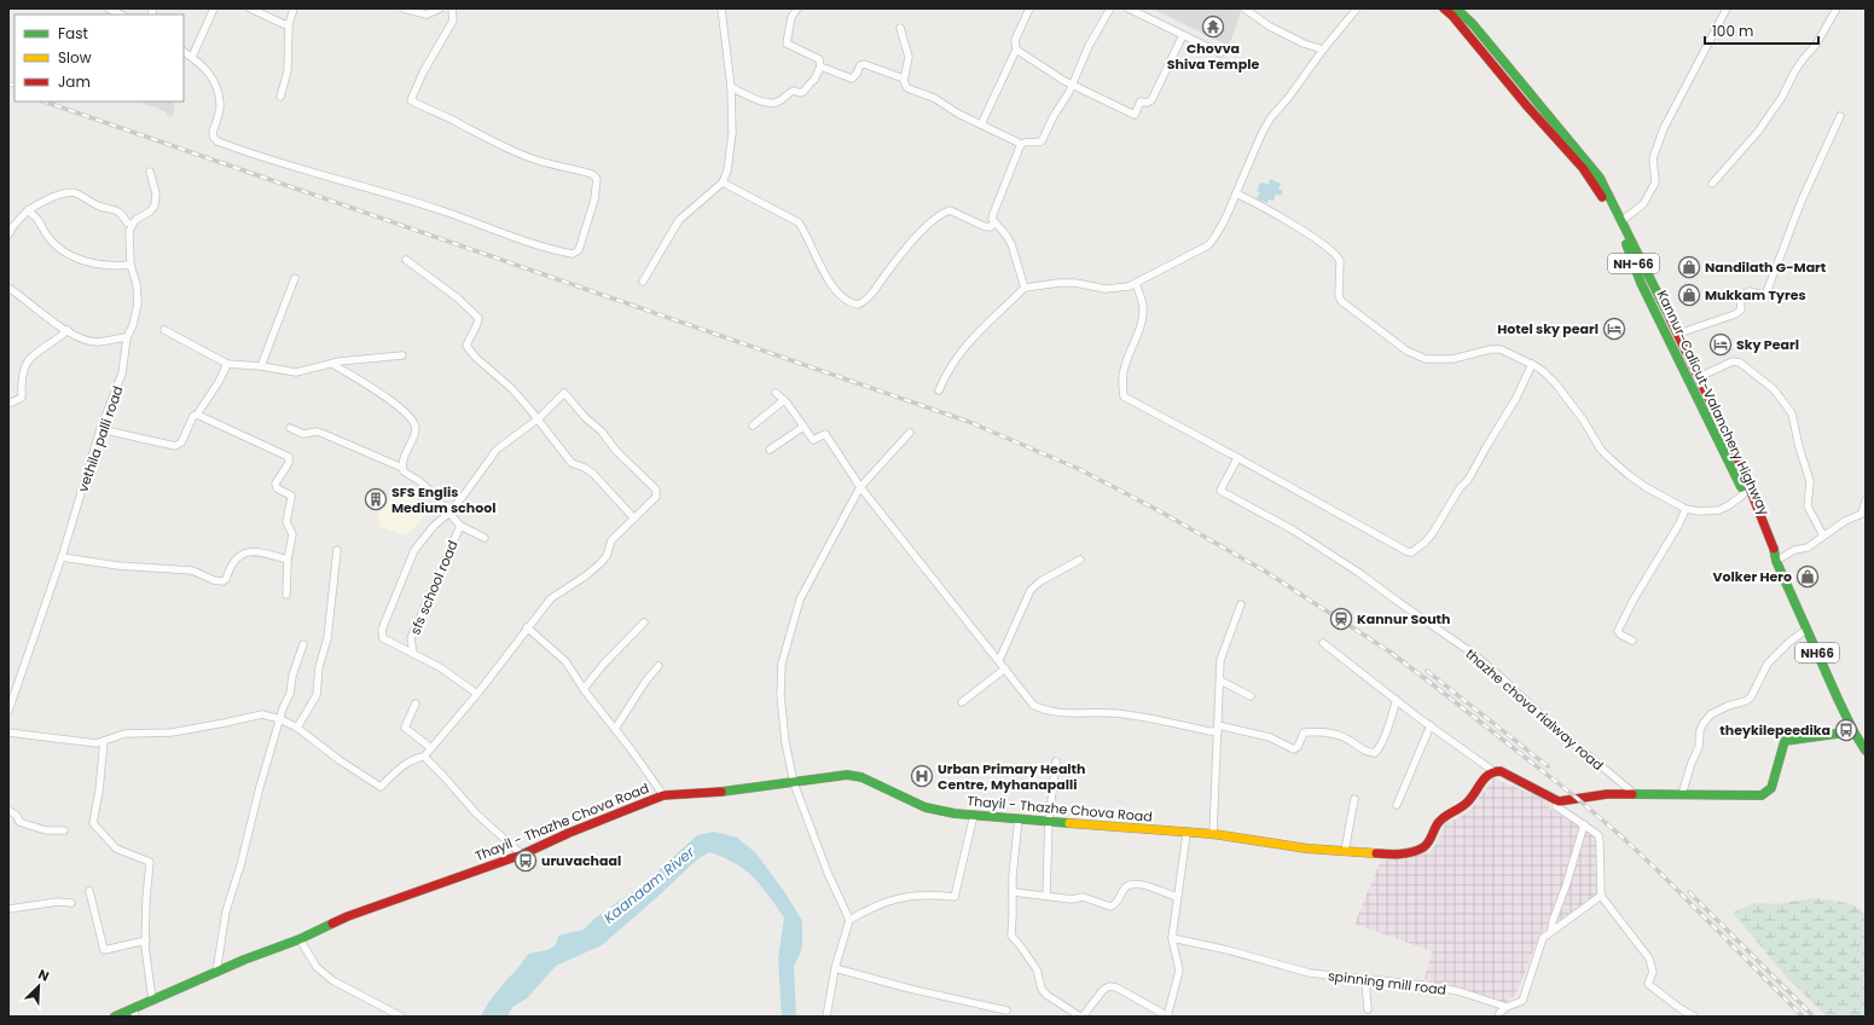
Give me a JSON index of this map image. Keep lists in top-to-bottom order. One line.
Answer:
{"streets":{"main road":["NH-66","Kannur-Calicut-Valanchery Highway","NH66","Thayil - Thazhe Chova Road"],"street":["vethila palli road","sfs school road","thazhe chova rialway road","spinning mill road"]},"water":["Kaanaam River"],"places":{"temple":["Chovva Shiva Temple"],"shop":["Nandilath G-Mart","Mukkam Tyres","Volker Hero"],"hotel":["Hotel sky pearl","Sky Pearl"],"building":["SFS Englis Medium school"],"station":["Kannur South"],"bus stop":["theykilepeedika","uruvachaal"],"hospital":["Urban Primary Health Centre, Myhanapalli"]},"legend":["Fast","Slow","Jam"],"scale_bar":"100 m","north":"top right"}
